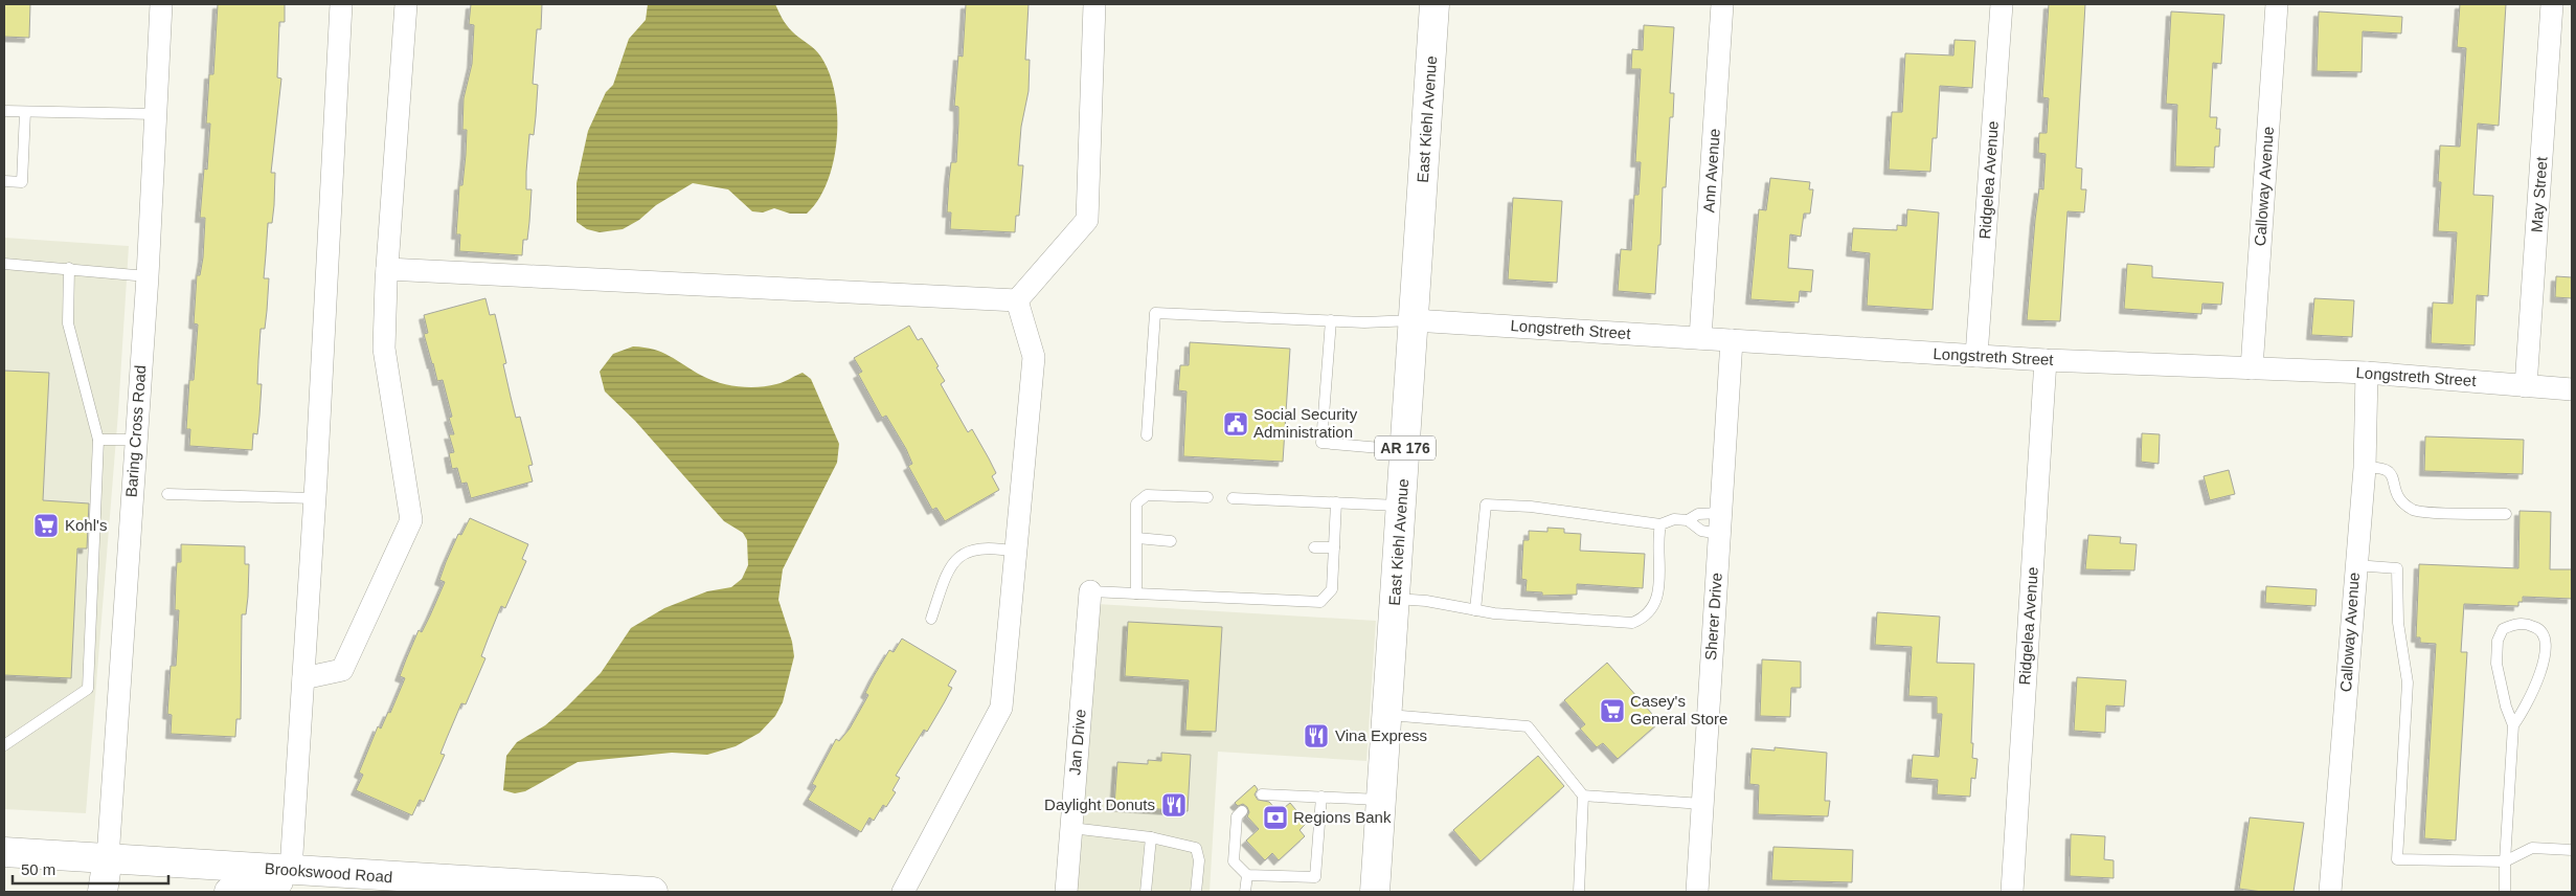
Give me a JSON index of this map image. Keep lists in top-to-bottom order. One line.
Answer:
{"streets":{"main road":["East Kiehl Avenue","AR 176","Brookswood Road"],"street":["Ann Avenue","Ridgelea Avenue","Calloway Avenue","May Street","Longstreth Street","Baring Cross Road","Sherer Drive","Jan Drive"]},"crossings":[["East Kiehl Avenue","Longstreth Street"],["Ann Avenue","Longstreth Street"],["Ridgelea Avenue","Longstreth Street"],["Calloway Avenue","Longstreth Street"],["May Street","Longstreth Street"],["Longstreth Street","Sherer Drive"],["Baring Cross Road","Brookswood Road"]],"places":{"public building":["Social Security Administration"],"supermarket":["Kohl's","Casey's General Store"],"restaurant":["Vina Express","Daylight Donuts"],"bank":["Regions Bank"]},"scale_bar":"50 m"}
